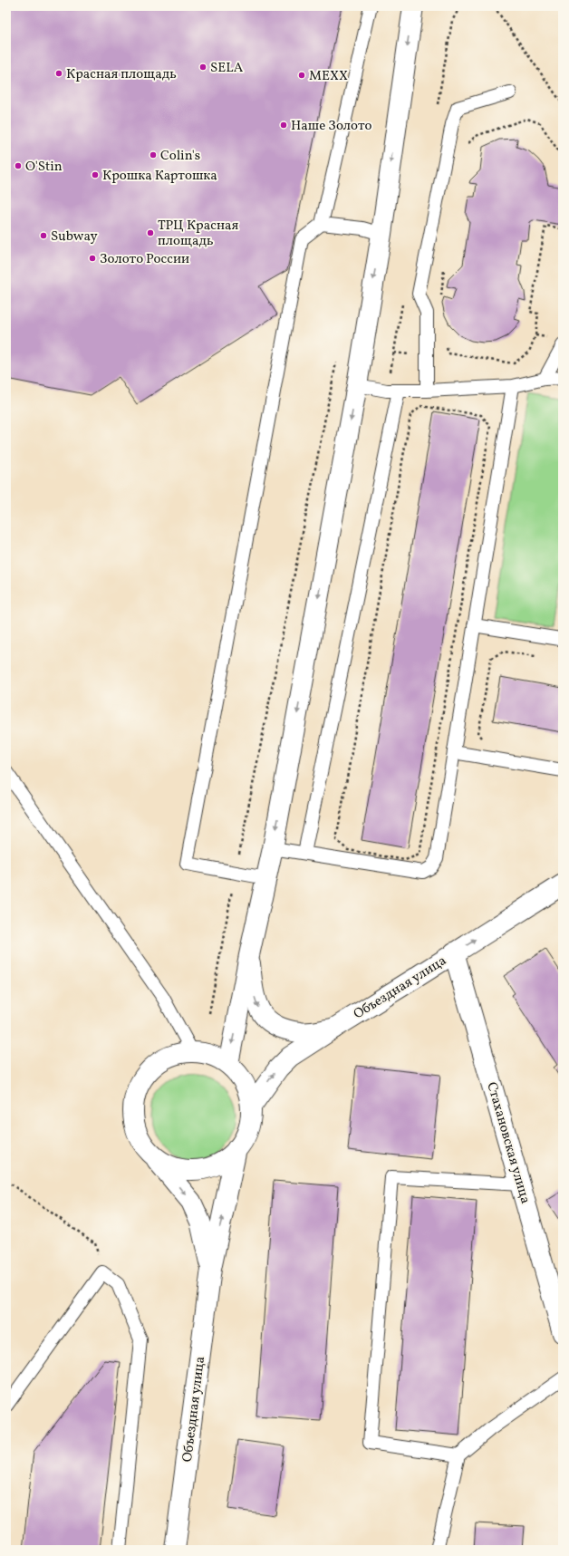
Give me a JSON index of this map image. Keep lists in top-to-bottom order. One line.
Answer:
{"streets":{"main road":["Объездная улица","Стахановская улица"]},"crossings":[["Объездная улица","Стахановская улица"]],"one_way":["Объездная улица"],"places":["SELA","Красная площадь","MEXX","Наше Золото","Colin's","O'Stin","Крошка Картошка","ТРЦ Красная площадь","Subway","Золото России"]}
